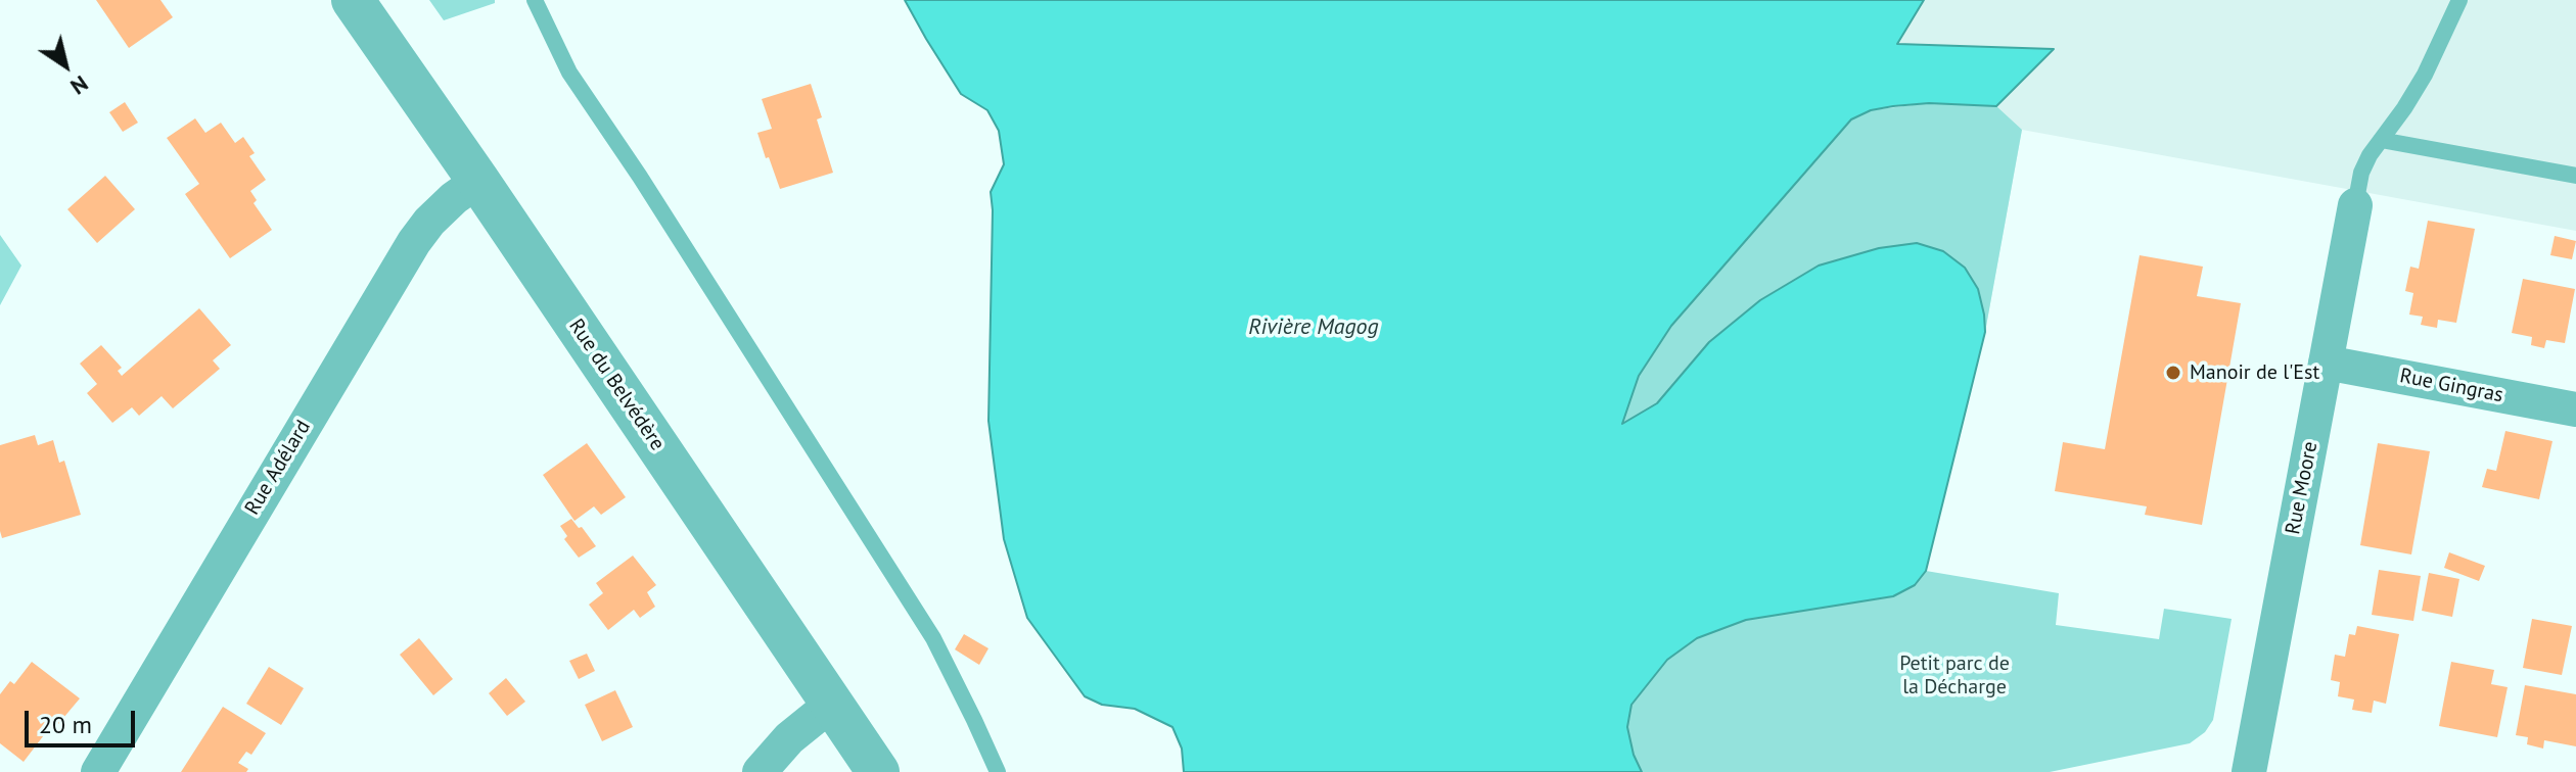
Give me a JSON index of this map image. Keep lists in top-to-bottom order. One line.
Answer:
{"streets":{"street":["Rue du Belvédère","Rue Gingras","Rue Adélard","Rue Moore"]},"crossings":[["Rue du Belvédère","Rue Adélard"],["Rue Gingras","Rue Moore"]],"water":["Rivière Magog"],"parks":["Petit parc de la Décharge"],"places":["Manoir de l'Est"],"scale_bar":"20 m","north":"bottom right"}
